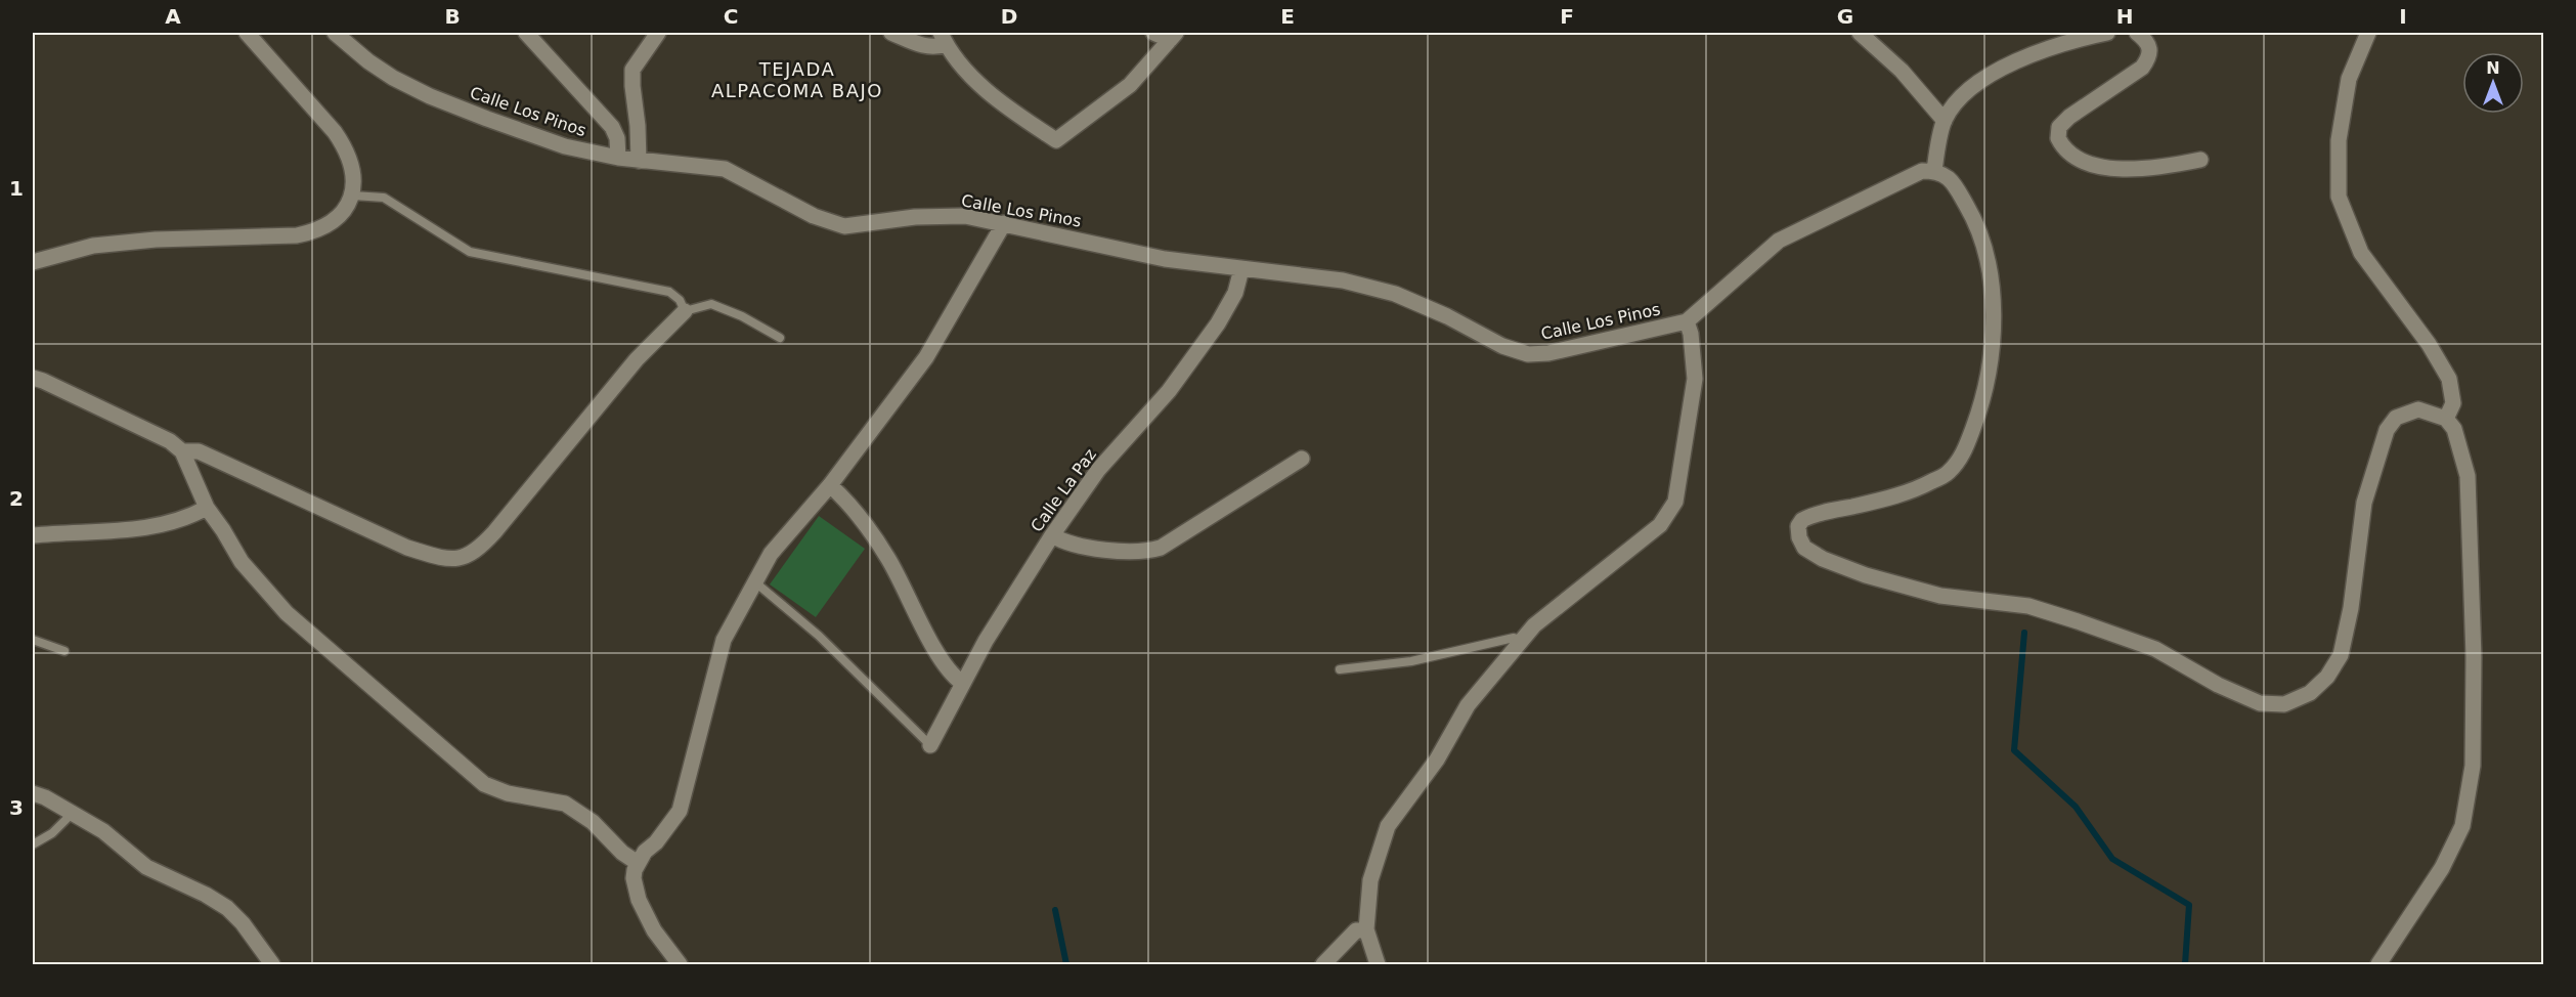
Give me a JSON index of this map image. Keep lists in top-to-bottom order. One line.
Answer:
{"streets":{"street":["Calle Los Pinos","Calle La Paz"]},"crossings":[["Calle Los Pinos","Calle La Paz"]],"districts":["TEJADA ALPACOMA BAJO"],"north":"top","grid":{"columns":["A","B","C","D","E","F","G","H","I"],"rows":["1","2","3"]}}
